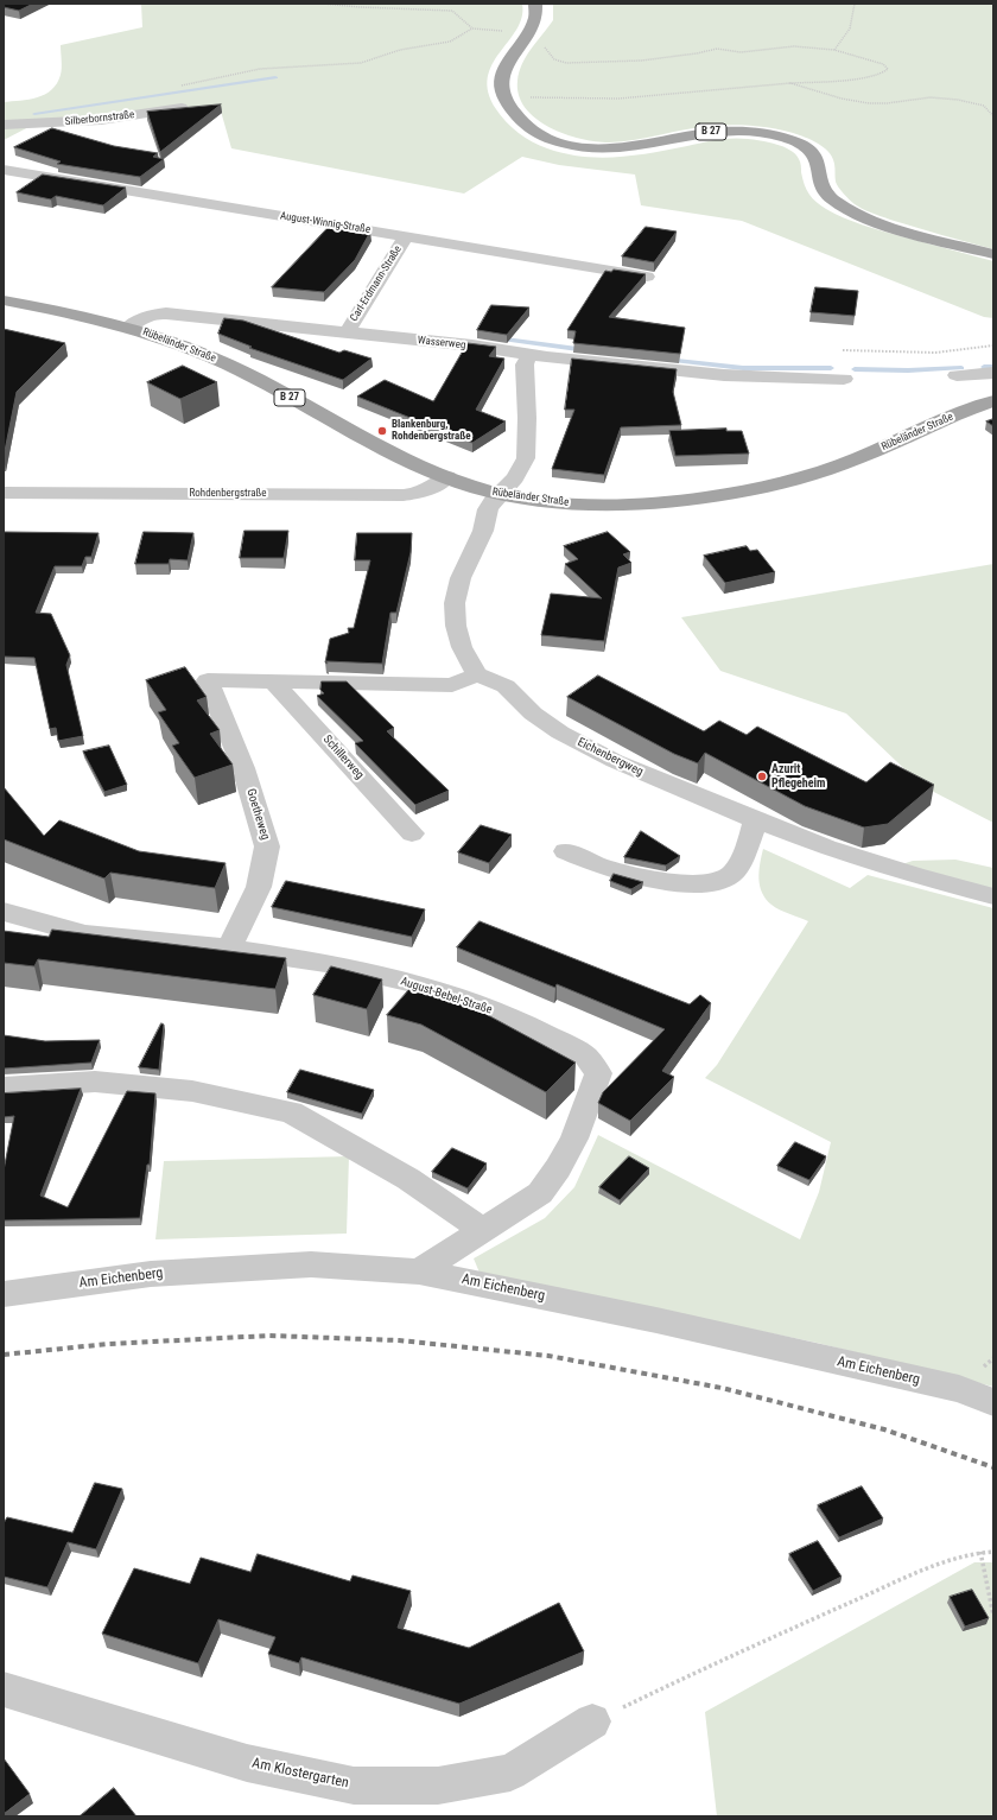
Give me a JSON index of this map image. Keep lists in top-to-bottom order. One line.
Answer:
{"streets":{"main road":["B 27","Rübeländer Straße"],"street":["Silberbornstraße","August-Winnig-Straße","Carl-Erdmann-Straße","Wasserweg","Rohdenbergstraße","Schillerweg","Eichenbergweg","Goetheweg","August-Bebel-Straße","Am Eichenberg","Am Klostergarten"]},"crossings":[["August-Winnig-Straße","Carl-Erdmann-Straße"],["Carl-Erdmann-Straße","Wasserweg"],["Wasserweg","Rübeländer Straße"],["Rübeländer Straße","Rohdenbergstraße"],["Schillerweg","Goetheweg"],["Goetheweg","August-Bebel-Straße"],["August-Bebel-Straße","Am Eichenberg"]],"places":["Blankenburg, Rohdenbergstraße","Azurit Pflegeheim"]}
